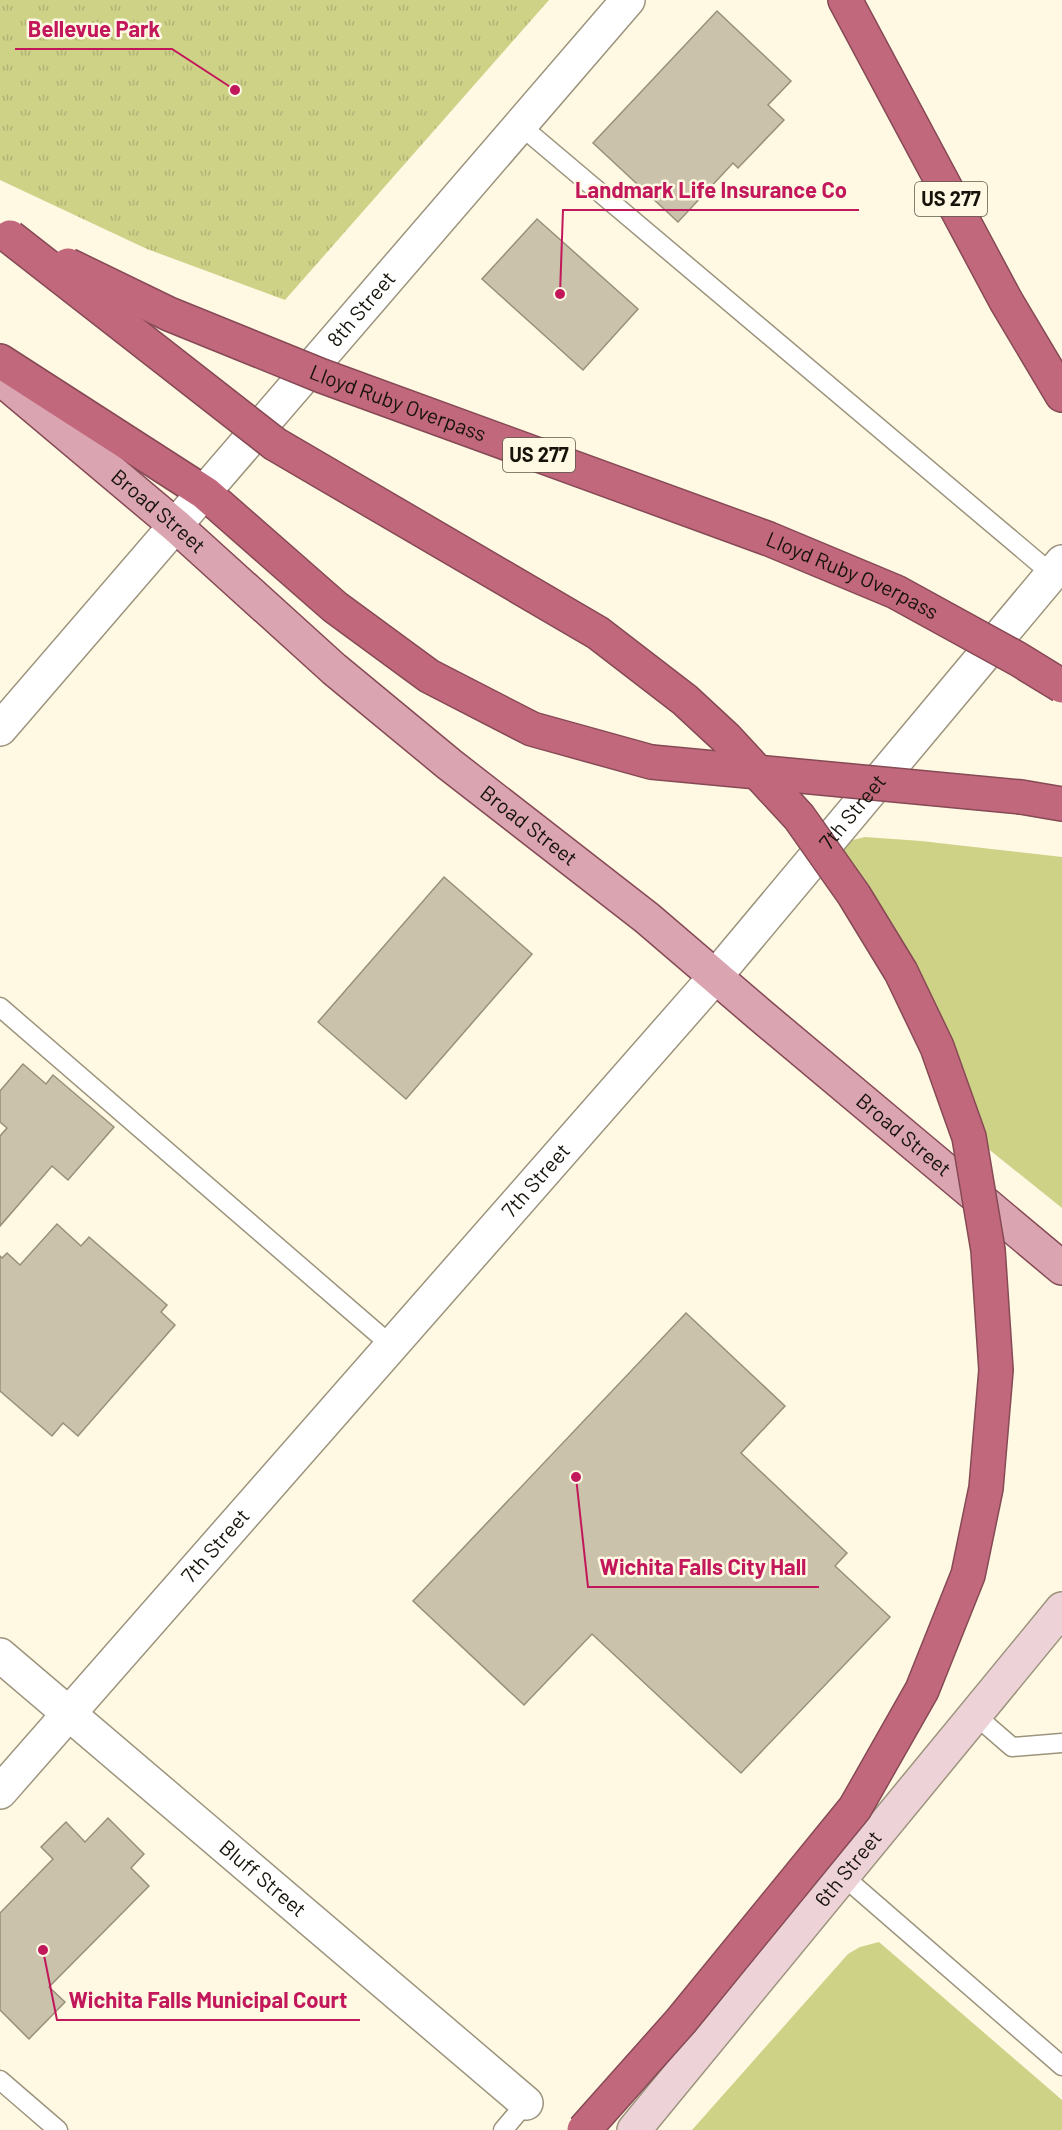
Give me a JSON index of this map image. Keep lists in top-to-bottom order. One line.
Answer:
{"streets":{"highway":["US 277","Lloyd Ruby Overpass"],"main road":["Broad Street","6th Street"],"street":["8th Street","7th Street","Bluff Street"]},"crossings":[["8th Street","Broad Street"],["Broad Street","7th Street"],["7th Street","Bluff Street"]],"places":["Bellevue Park","Landmark Life Insurance Co","Wichita Falls City Hall","Wichita Falls Municipal Court"]}
